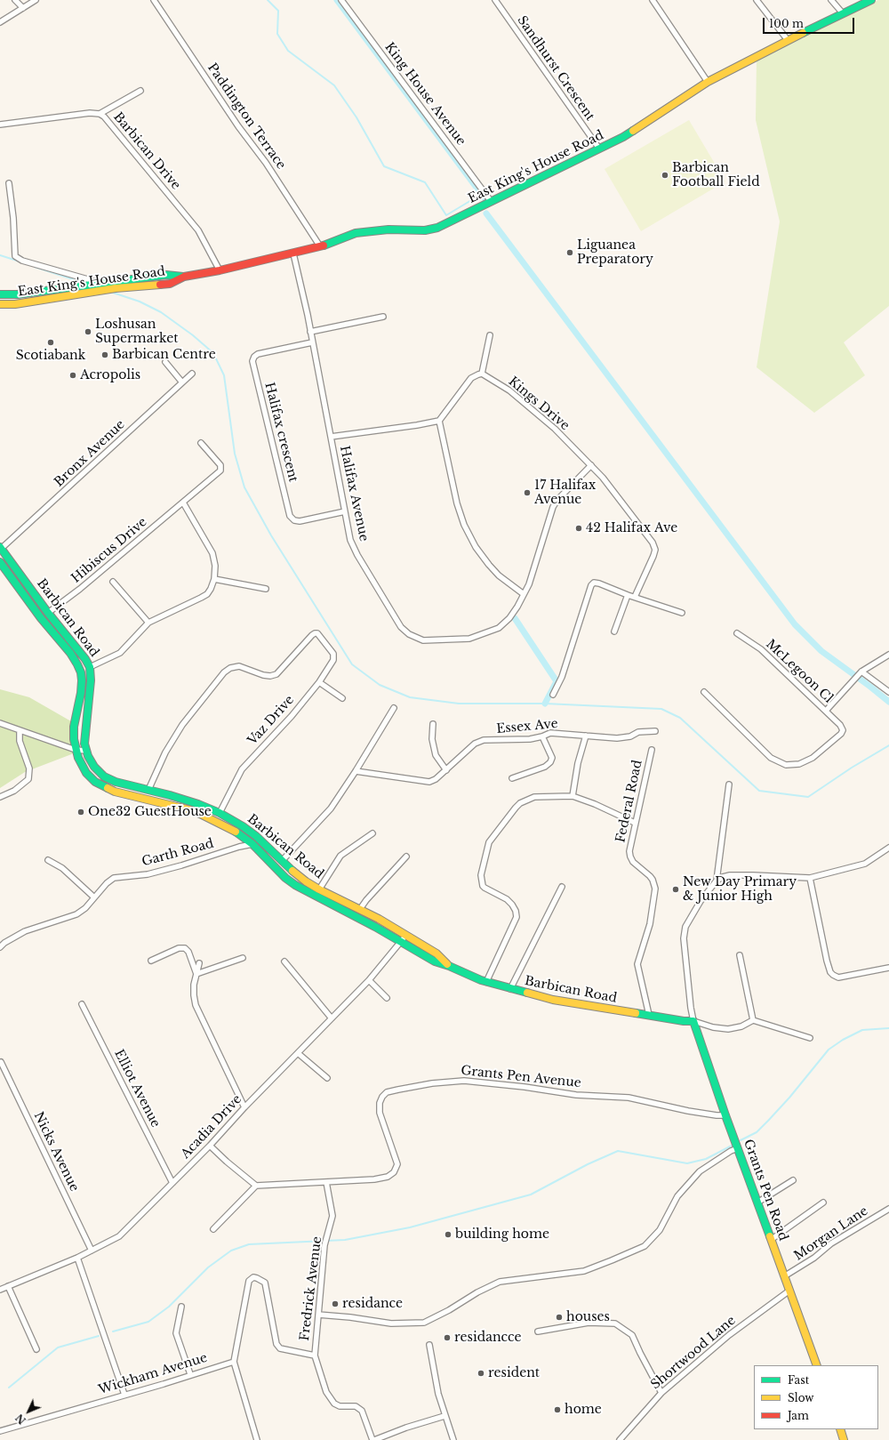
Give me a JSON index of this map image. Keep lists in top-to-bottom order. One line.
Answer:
{"streets":{"main road":["East King's House Road","Barbican Road","Grants Pen Road"],"street":["Sandhurst Crescent","King House Avenue","Paddington Terrace","Barbican Drive","Kings Drive","Halifax crescent","Bronx Avenue","Halifax Avenue","Hibiscus Drive","McLegoon Cl","Vaz Drive","Essex Ave","Federal Road","Garth Road","Grants Pen Avenue","Elliot Avenue","Acadia Drive","Nicks Avenue","Morgan Lane","Fredrick Avenue","Shortwood Lane","Wickham Avenue"]},"crossings":[["Sandhurst Crescent","East King's House Road"],["King House Avenue","East King's House Road"],["Paddington Terrace","East King's House Road"],["Barbican Drive","East King's House Road"],["East King's House Road","Halifax Avenue"],["Kings Drive","Halifax Avenue"],["Halifax crescent","Halifax Avenue"],["Bronx Avenue","Barbican Road"],["Hibiscus Drive","Barbican Road"],["Barbican Road","Vaz Drive"],["Barbican Road","Federal Road"],["Barbican Road","Garth Road"],["Barbican Road","Acadia Drive"],["Barbican Road","Grants Pen Road"],["Grants Pen Avenue","Grants Pen Road"],["Grants Pen Avenue","Fredrick Avenue"],["Elliot Avenue","Acadia Drive"],["Acadia Drive","Nicks Avenue"],["Grants Pen Road","Morgan Lane"],["Grants Pen Road","Shortwood Lane"]],"places":["Barbican Football Field","Liguanea Preparatory","Loshusan Supermarket","Scotiabank","Barbican Centre","Acropolis","17 Halifax Avenue","42 Halifax Ave","One32 GuestHouse","New Day Primary & Junior High","building home","residance","houses","residancce","resident","home"],"legend":["Fast","Slow","Jam"],"scale_bar":"100 m","north":"bottom left"}
